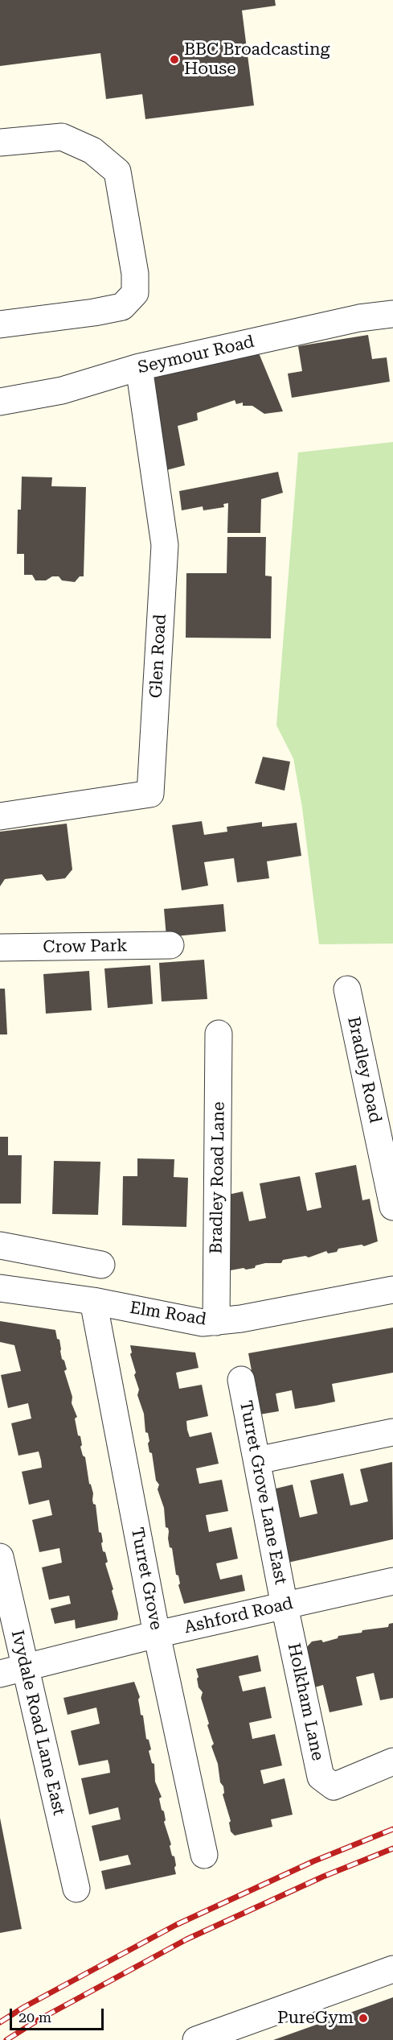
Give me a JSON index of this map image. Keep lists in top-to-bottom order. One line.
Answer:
{"streets":{"street":["Seymour Road","Glen Road","Crow Park","Bradley Road","Bradley Road Lane","Elm Road","Turret Grove Lane East","Turret Grove","Ashford Road","Holkham Lane","Ivydale Road Lane East"]},"crossings":[["Seymour Road","Glen Road"],["Bradley Road Lane","Elm Road"],["Elm Road","Turret Grove"],["Turret Grove Lane East","Ashford Road"],["Turret Grove Lane East","Holkham Lane"],["Turret Grove","Ashford Road"],["Ashford Road","Holkham Lane"],["Ashford Road","Ivydale Road Lane East"]],"places":["BBC Broadcasting House","PureGym"],"scale_bar":"20 m"}
